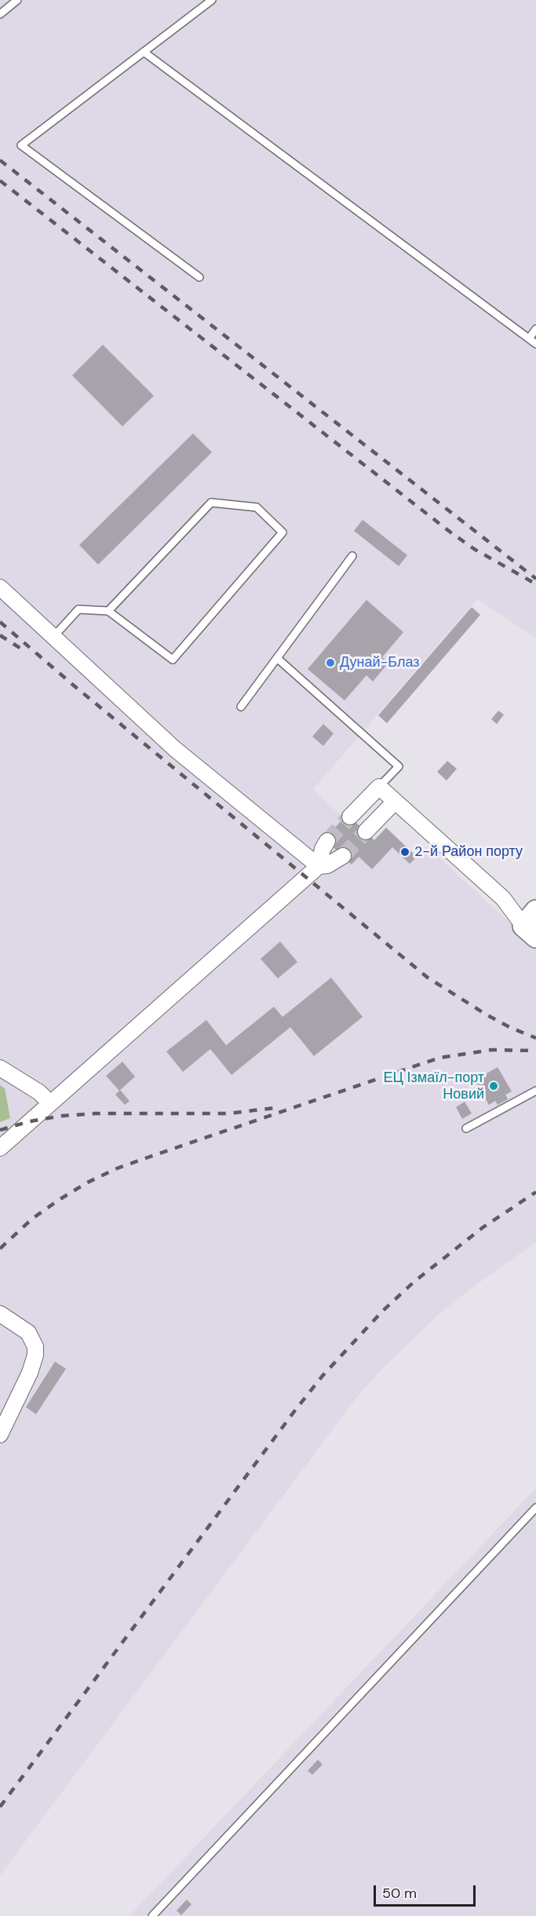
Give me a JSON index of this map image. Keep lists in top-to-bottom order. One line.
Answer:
{"places":["Дунай-Блаз","2-й Район порту","ЕЦ Ізмаїл-порт Новий"],"scale_bar":"50 m"}
